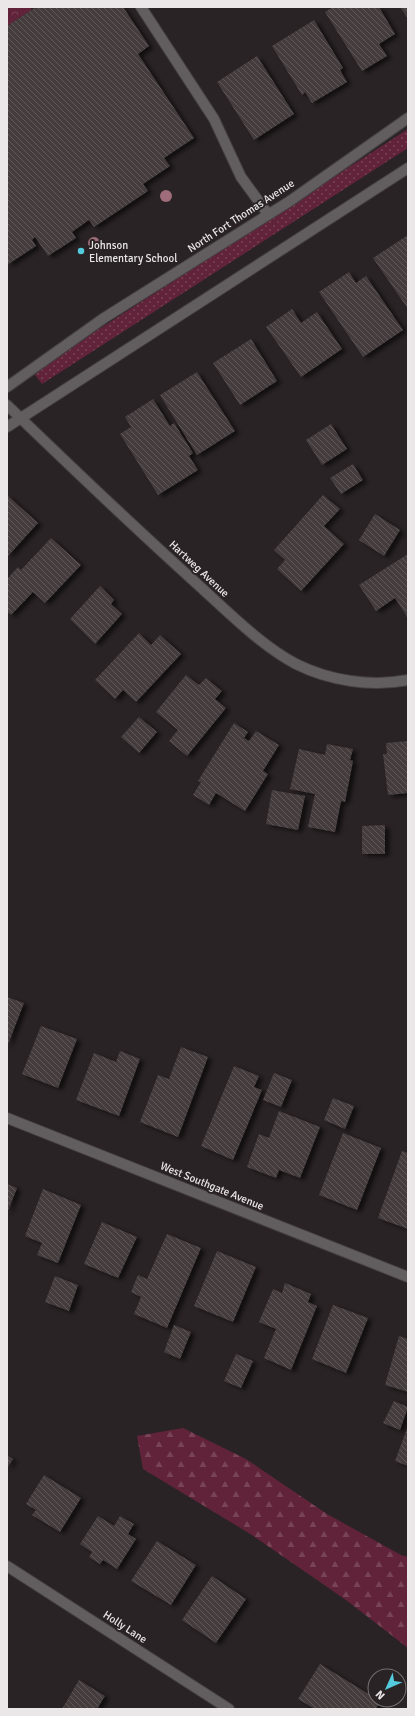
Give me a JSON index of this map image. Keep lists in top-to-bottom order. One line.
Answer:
{"streets":{"street":["North Fort Thomas Avenue","Hartweg Avenue","West Southgate Avenue","Holly Lane"]},"places":["Johnson Elementary School"],"north":"bottom left"}
